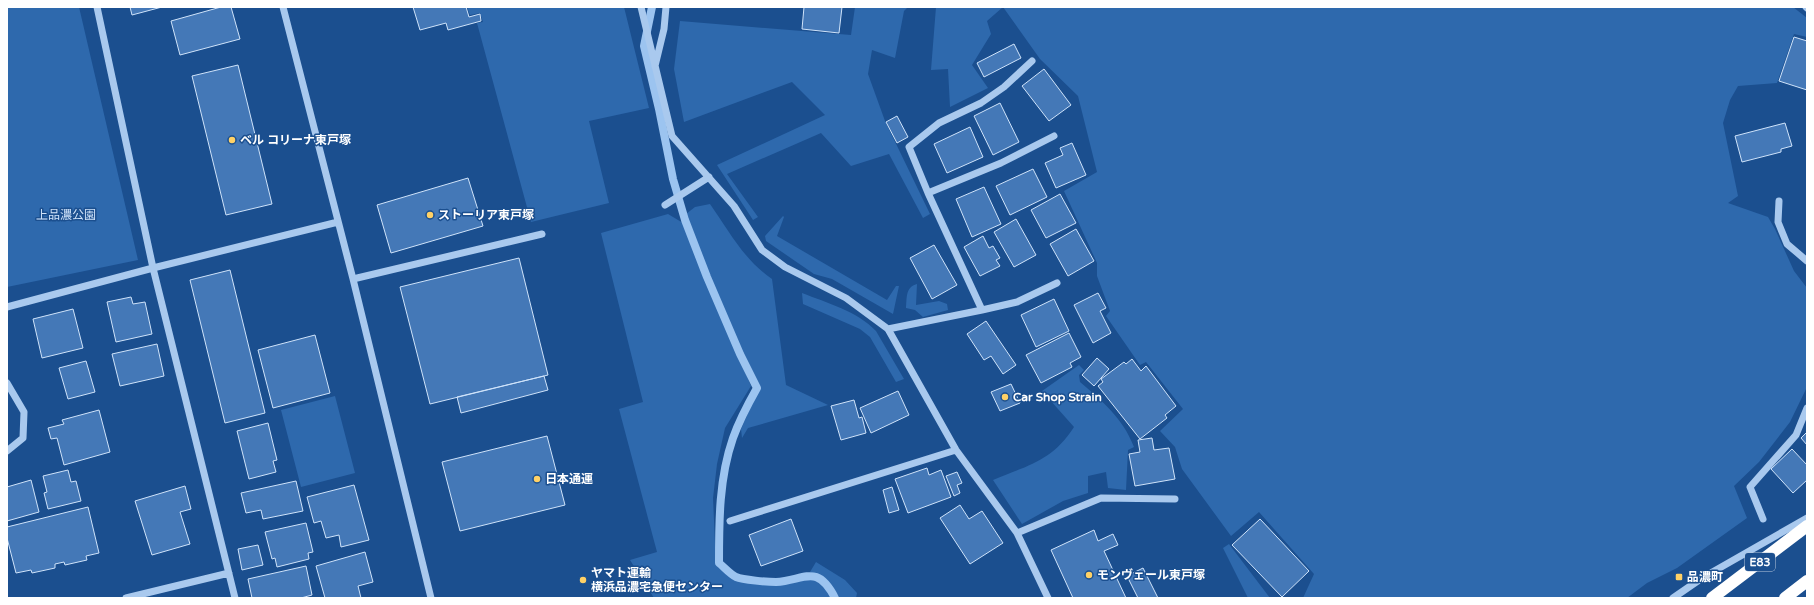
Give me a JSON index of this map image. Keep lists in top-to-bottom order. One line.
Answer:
{"streets":{"highway":["E83"]},"parks":["上品濃公園"],"places":{"other":["ベル コリーナ東戸塚","ストーリア東戸塚","Car Shop Strain","日本通運","モンヴェール東戸塚","ヤマト運輸 横浜品濃宅急便センター"],"transit":["品濃町"]}}
